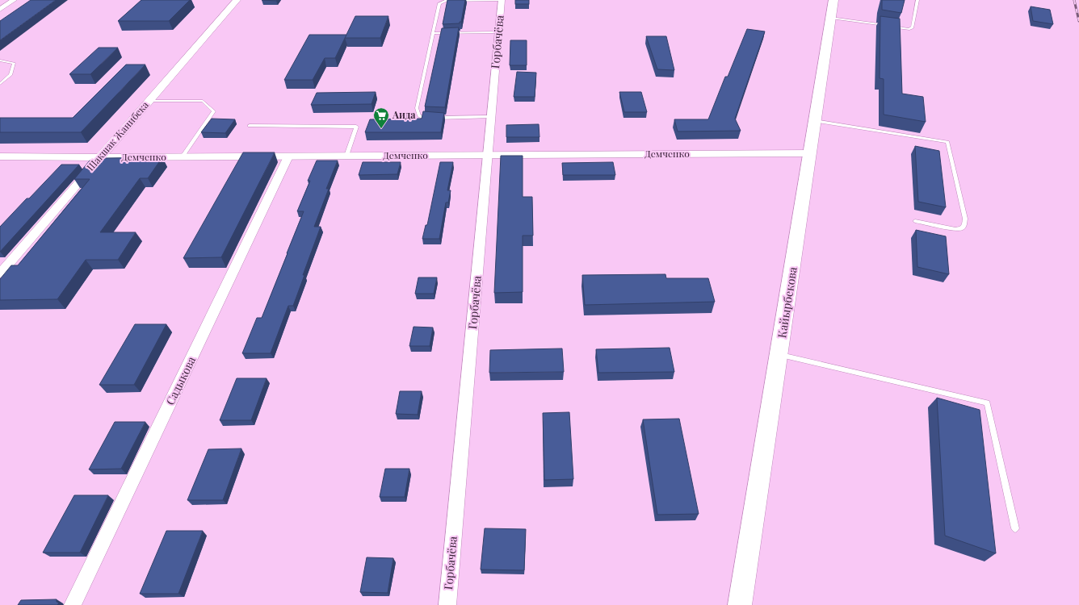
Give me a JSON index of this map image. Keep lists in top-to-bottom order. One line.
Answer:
{"streets":{"main road":["Кайырбекова"],"street":["Горбачёва","Шакшак Жанибека","Демченко","Садыкова"]},"crossings":[["Горбачёва","Демченко"],["Шакшак Жанибека","Демченко"],["Демченко","Кайырбекова"],["Демченко","Садыкова"]],"places":{"supermarket":["Аида"]}}
